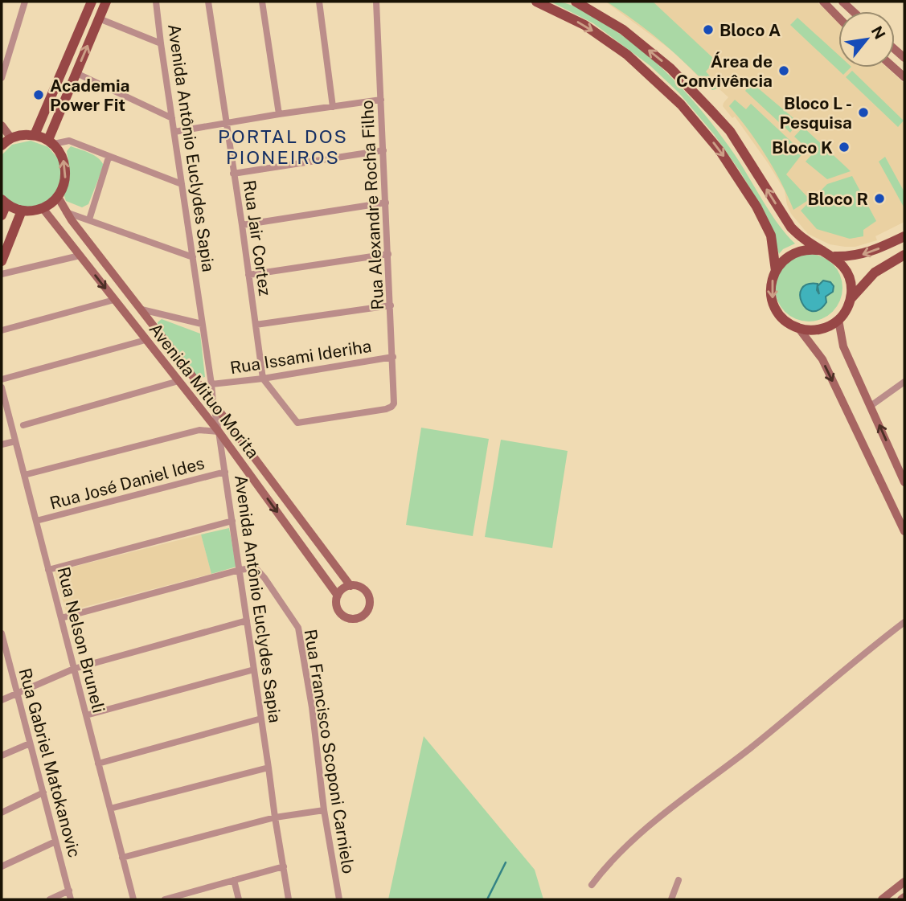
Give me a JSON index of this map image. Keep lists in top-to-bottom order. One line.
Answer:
{"streets":{"street":["Avenida Antônio Euclydes Sapia","Rua Alexandre Rocha Filho","Rua Jair Cortez","Rua Issami Ideriha","Avenida Mituo Morita","Rua José Daniel Ides","Rua Nelson Bruneli","Rua Francisco Scoponi Carnielo","Rua Gabriel Matokanovic"]},"crossings":[["Avenida Antônio Euclydes Sapia","Rua Issami Ideriha"],["Avenida Antônio Euclydes Sapia","Avenida Mituo Morita"],["Avenida Antônio Euclydes Sapia","Rua José Daniel Ides"],["Avenida Antônio Euclydes Sapia","Rua Francisco Scoponi Carnielo"],["Rua Alexandre Rocha Filho","Rua Jair Cortez"],["Rua Alexandre Rocha Filho","Rua Issami Ideriha"],["Rua Jair Cortez","Rua Issami Ideriha"],["Rua José Daniel Ides","Rua Nelson Bruneli"]],"districts":["PORTAL DOS PIONEIROS"],"places":["Bloco A","Área de Convivência","Academia Power Fit","Bloco L - Pesquisa","Bloco K","Bloco R"],"north":"top right"}
